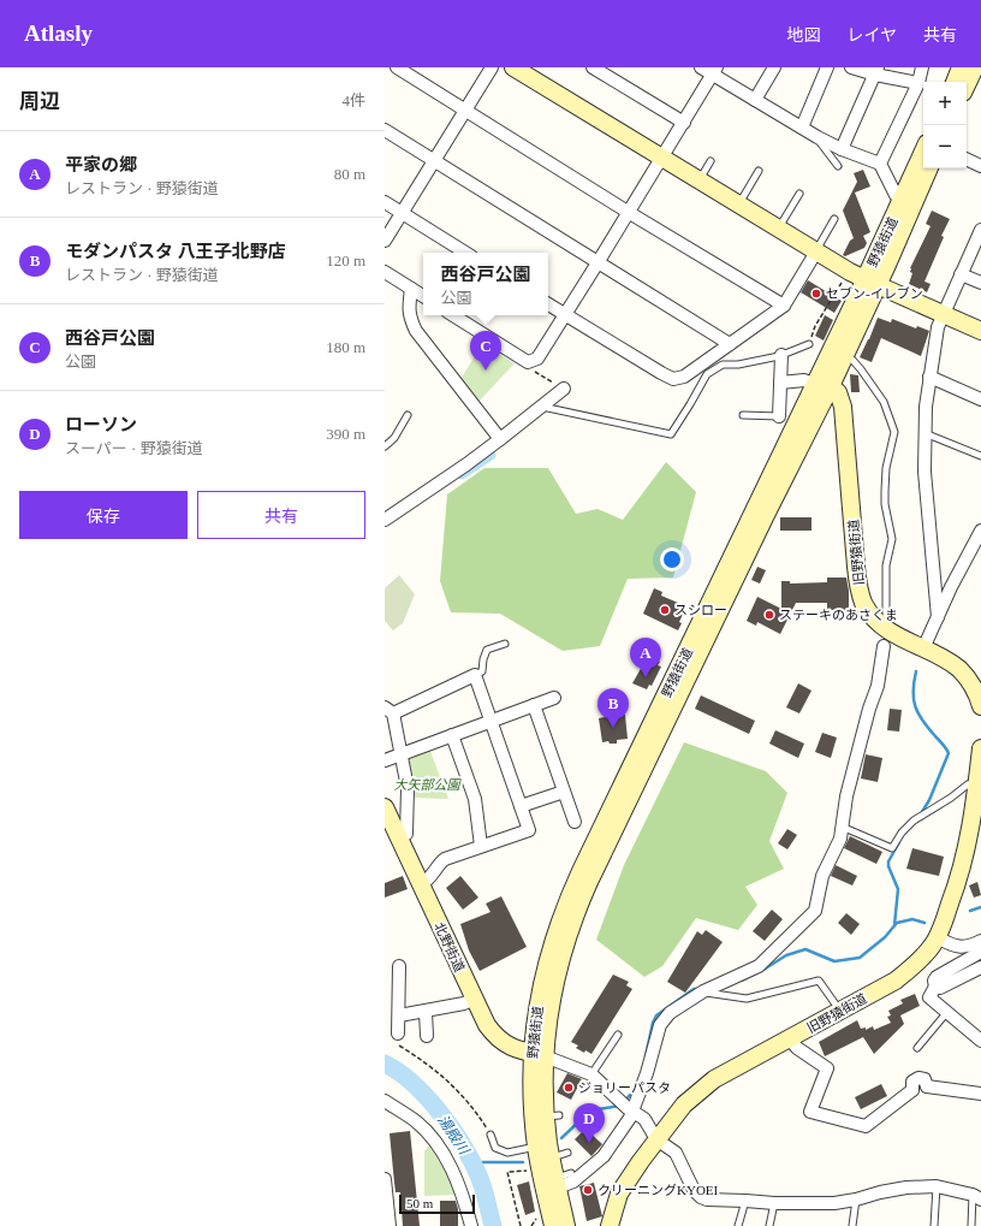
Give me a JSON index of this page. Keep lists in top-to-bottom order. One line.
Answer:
{"streets":{"main road":["野猿街道","旧野猿街道","北野街道"]},"crossings":[["野猿街道","旧野猿街道"],["野猿街道","北野街道"]],"water":["湯殿川"],"parks":["大矢部公園"],"places":["セブン-イレブン","スシロー","ステーキのあさくま","ジョリーパスタ","クリーニングKYOEI"],"scale_bar":"50 m","page":{"header":"Atlasly","nav":["地図","レイヤ","共有"],"heading":["周辺","4件"],"map_buttons":["+","−"],"list":[{"mark":"A","name":"平家の郷","note":"レストラン · 野猿街道","value":"80 m"},{"mark":"B","name":"モダンパスタ 八王子北野店","note":"レストラン · 野猿街道","value":"120 m"},{"mark":"C","name":"西谷戸公園","note":"公園","value":"180 m"},{"mark":"D","name":"ローソン","note":"スーパー · 野猿街道","value":"390 m"}],"popup":["西谷戸公園","公園"],"pins":["C","A","B","D"],"buttons":["保存","共有"],"scale":"50 m"}}
